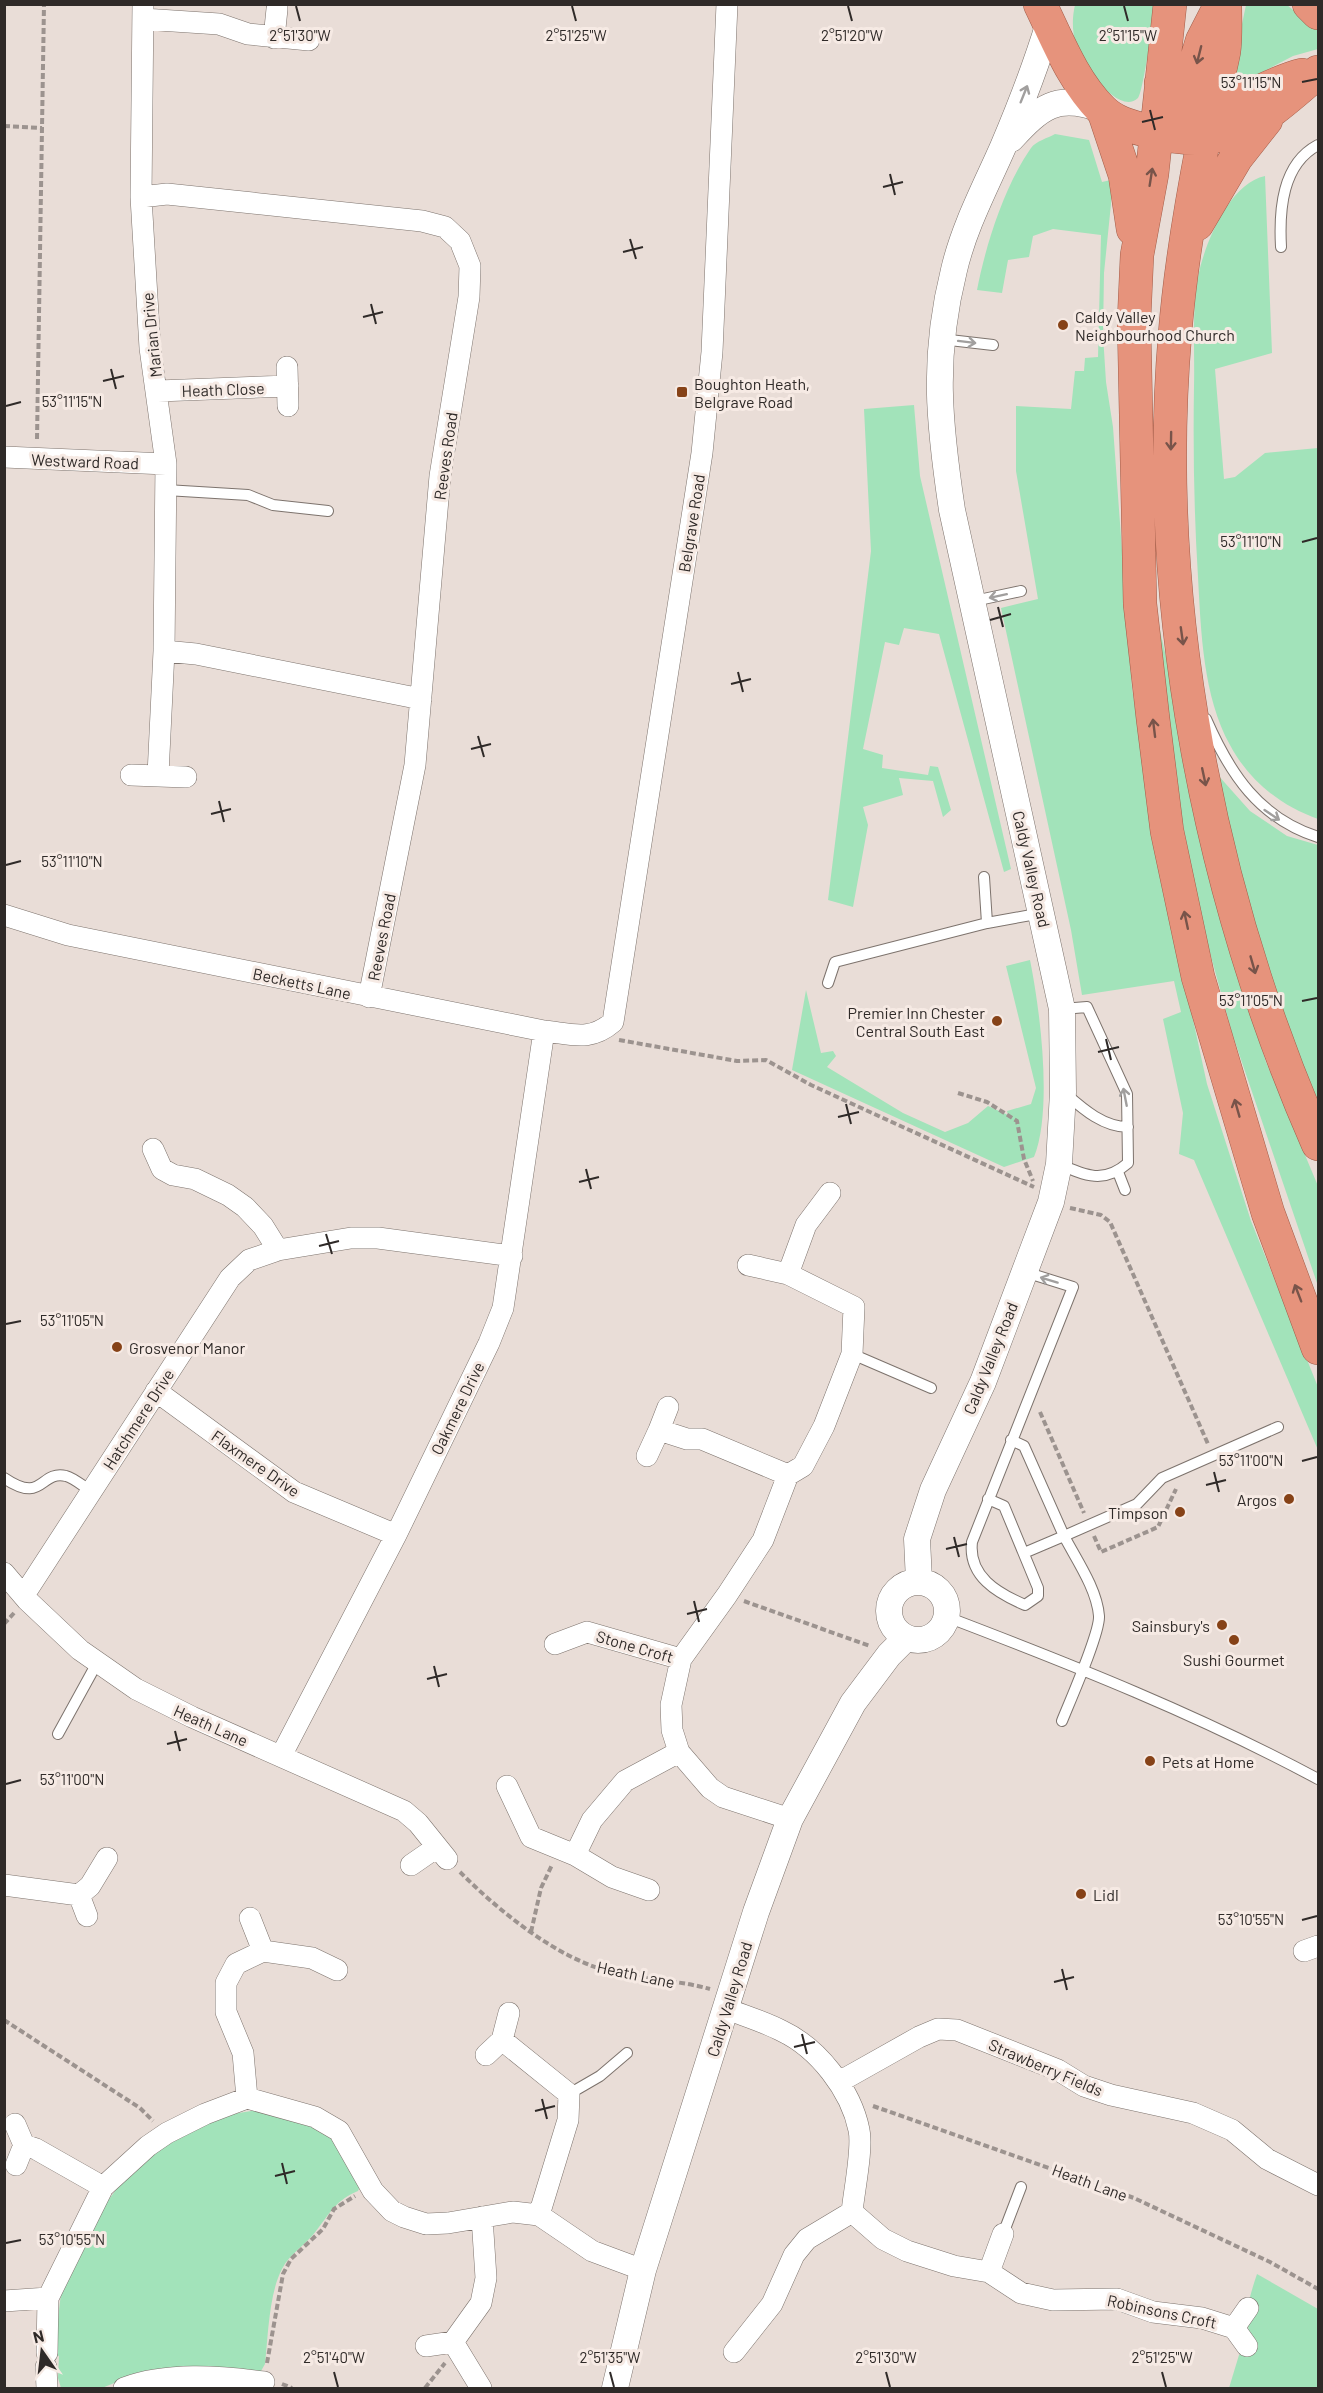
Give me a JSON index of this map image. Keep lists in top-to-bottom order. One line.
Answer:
{"streets":{"street":["Marian Drive","Heath Close","Reeves Road","Westward Road","Belgrave Road","Caldy Valley Road","Becketts Lane","Oakmere Drive","Hatchmere Drive","Flaxmere Drive","Stone Croft","Heath Lane","Strawberry Fields","Robinsons Croft"]},"crossings":[["Marian Drive","Heath Close"],["Marian Drive","Reeves Road"],["Marian Drive","Westward Road"],["Reeves Road","Becketts Lane"],["Belgrave Road","Becketts Lane"],["Caldy Valley Road","Heath Lane"],["Becketts Lane","Oakmere Drive"],["Oakmere Drive","Hatchmere Drive"],["Oakmere Drive","Flaxmere Drive"],["Oakmere Drive","Heath Lane"],["Hatchmere Drive","Flaxmere Drive"],["Hatchmere Drive","Heath Lane"]],"places":{"other":["Caldy Valley Neighbourhood Church","Premier Inn Chester Central South East","Grosvenor Manor","Argos","Timpson","Sainsbury's","Sushi Gourmet","Pets at Home","Lidl"],"transit":["Boughton Heath, Belgrave Road"]},"north":"top","coordinates":["2°51'30\"W","2°51'25\"W","2°51'20\"W","2°51'15\"W","53°11'15\"N","53°11'10\"N","53°11'05\"N","53°11'00\"N","53°10'55\"N","2°51'40\"W","2°51'35\"W"]}
